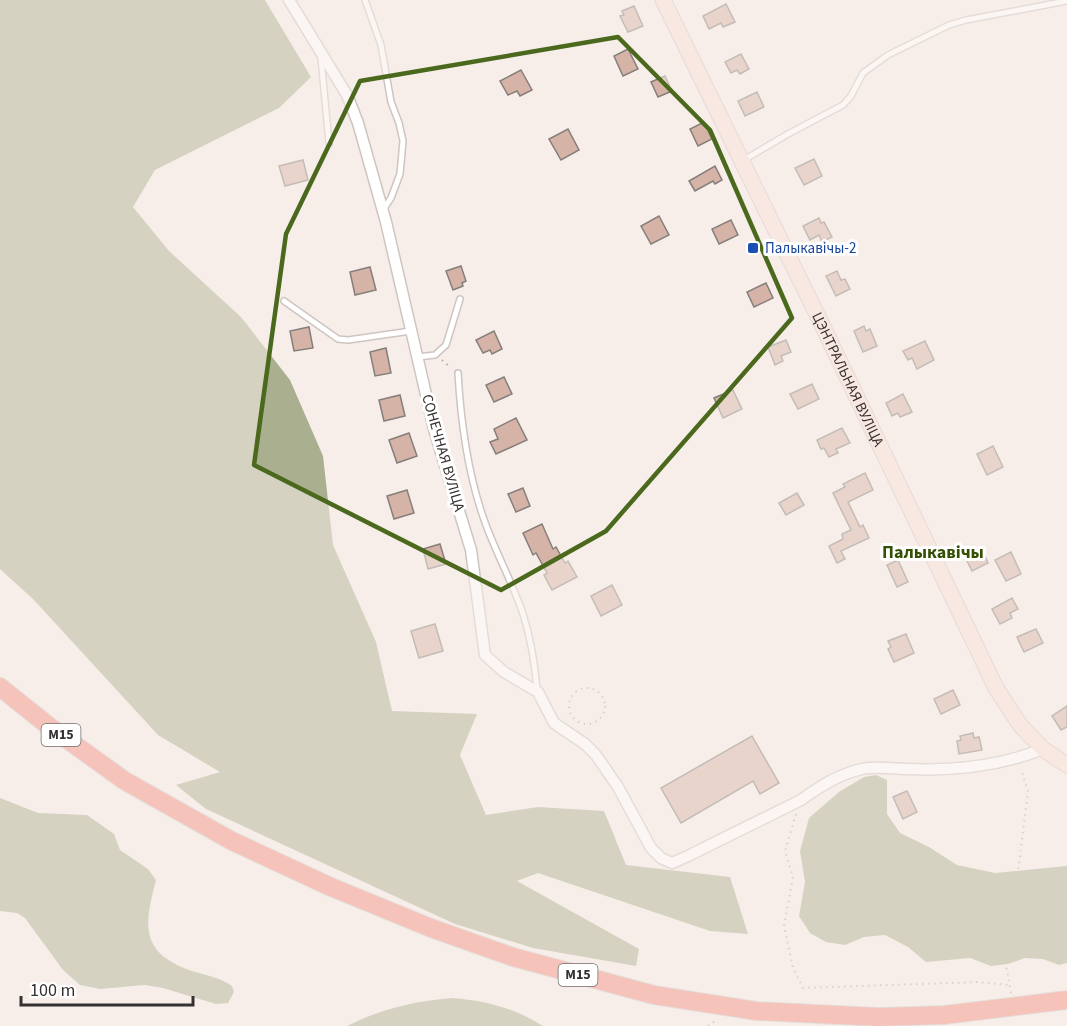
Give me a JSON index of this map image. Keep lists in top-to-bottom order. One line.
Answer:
{"streets":{"highway":["М15"],"street":["ЦЭНТРАЛЬНАЯ ВУЛІЦА","СОНЕЧНАЯ ВУЛІЦА"]},"districts":["Палыкавічы"],"places":{"transit":["Палыкавічы-2"]},"scale_bar":"100 m"}
